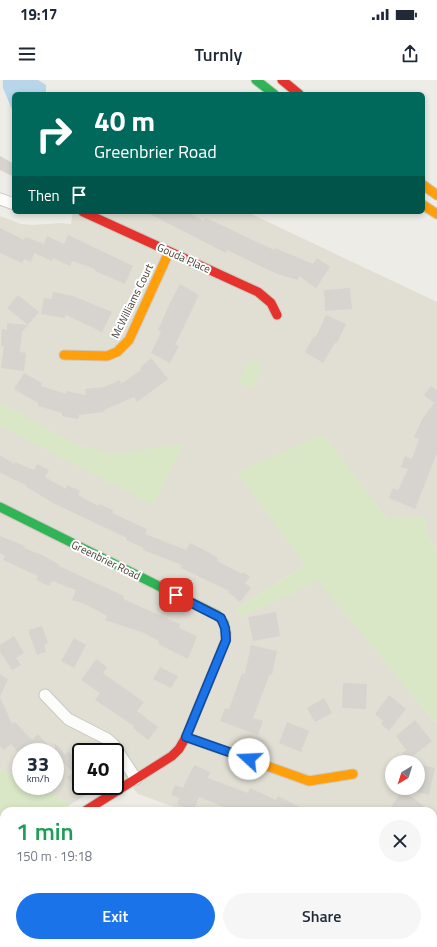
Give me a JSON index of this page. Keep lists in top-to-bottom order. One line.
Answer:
{"streets":{"street":["Gouda Place","McWilliams Court","Greenbrier Road"]},"crossings":[["Gouda Place","McWilliams Court"]],"north":"bottom left","page":{"status":"19:17","header":"Turnly","turn":["40 m","Greenbrier Road"],"then":"Then","speed":"33 km/h","limit":"40","heading":["1 min","150 m · 19:18"],"buttons":["Exit","Share"]}}
